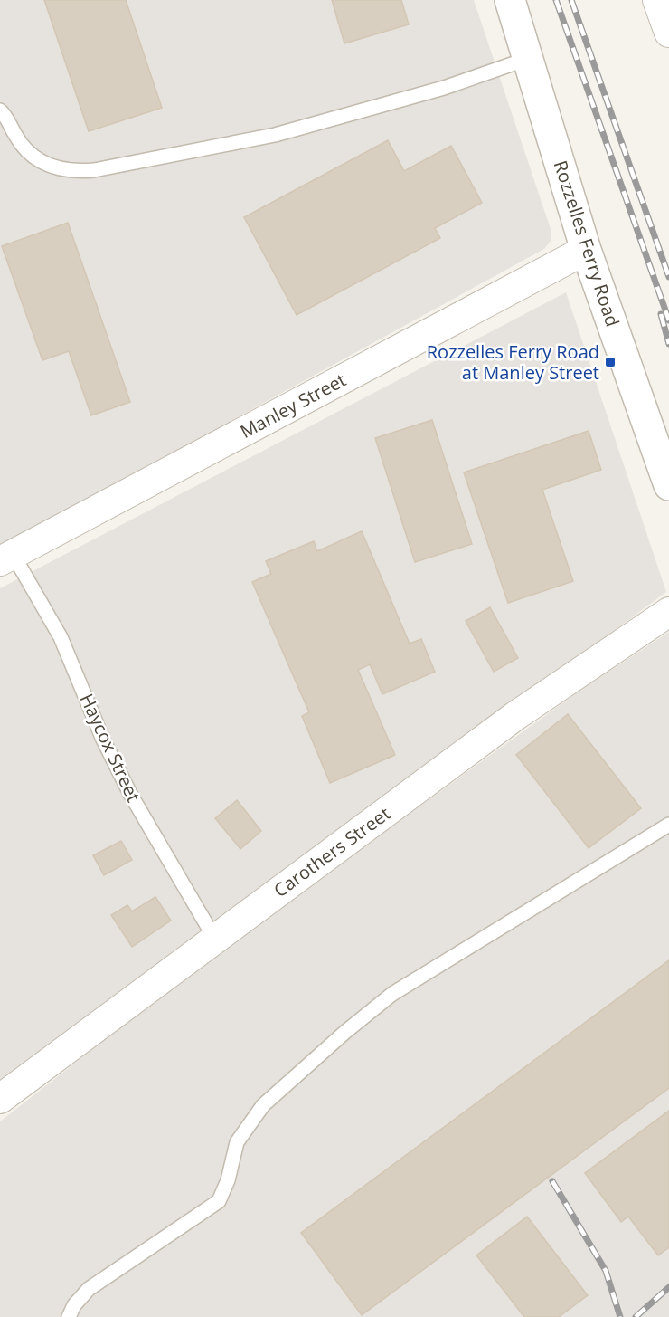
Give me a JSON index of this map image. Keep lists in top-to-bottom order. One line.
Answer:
{"streets":{"street":["Rozzelles Ferry Road","Manley Street","Carothers Street"],"lane":["Haycox Street"]},"crossings":[["Rozzelles Ferry Road","Manley Street"],["Manley Street","Haycox Street"],["Haycox Street","Carothers Street"]],"places":{"transit":["Rozzelles Ferry Road at Manley Street"]}}
